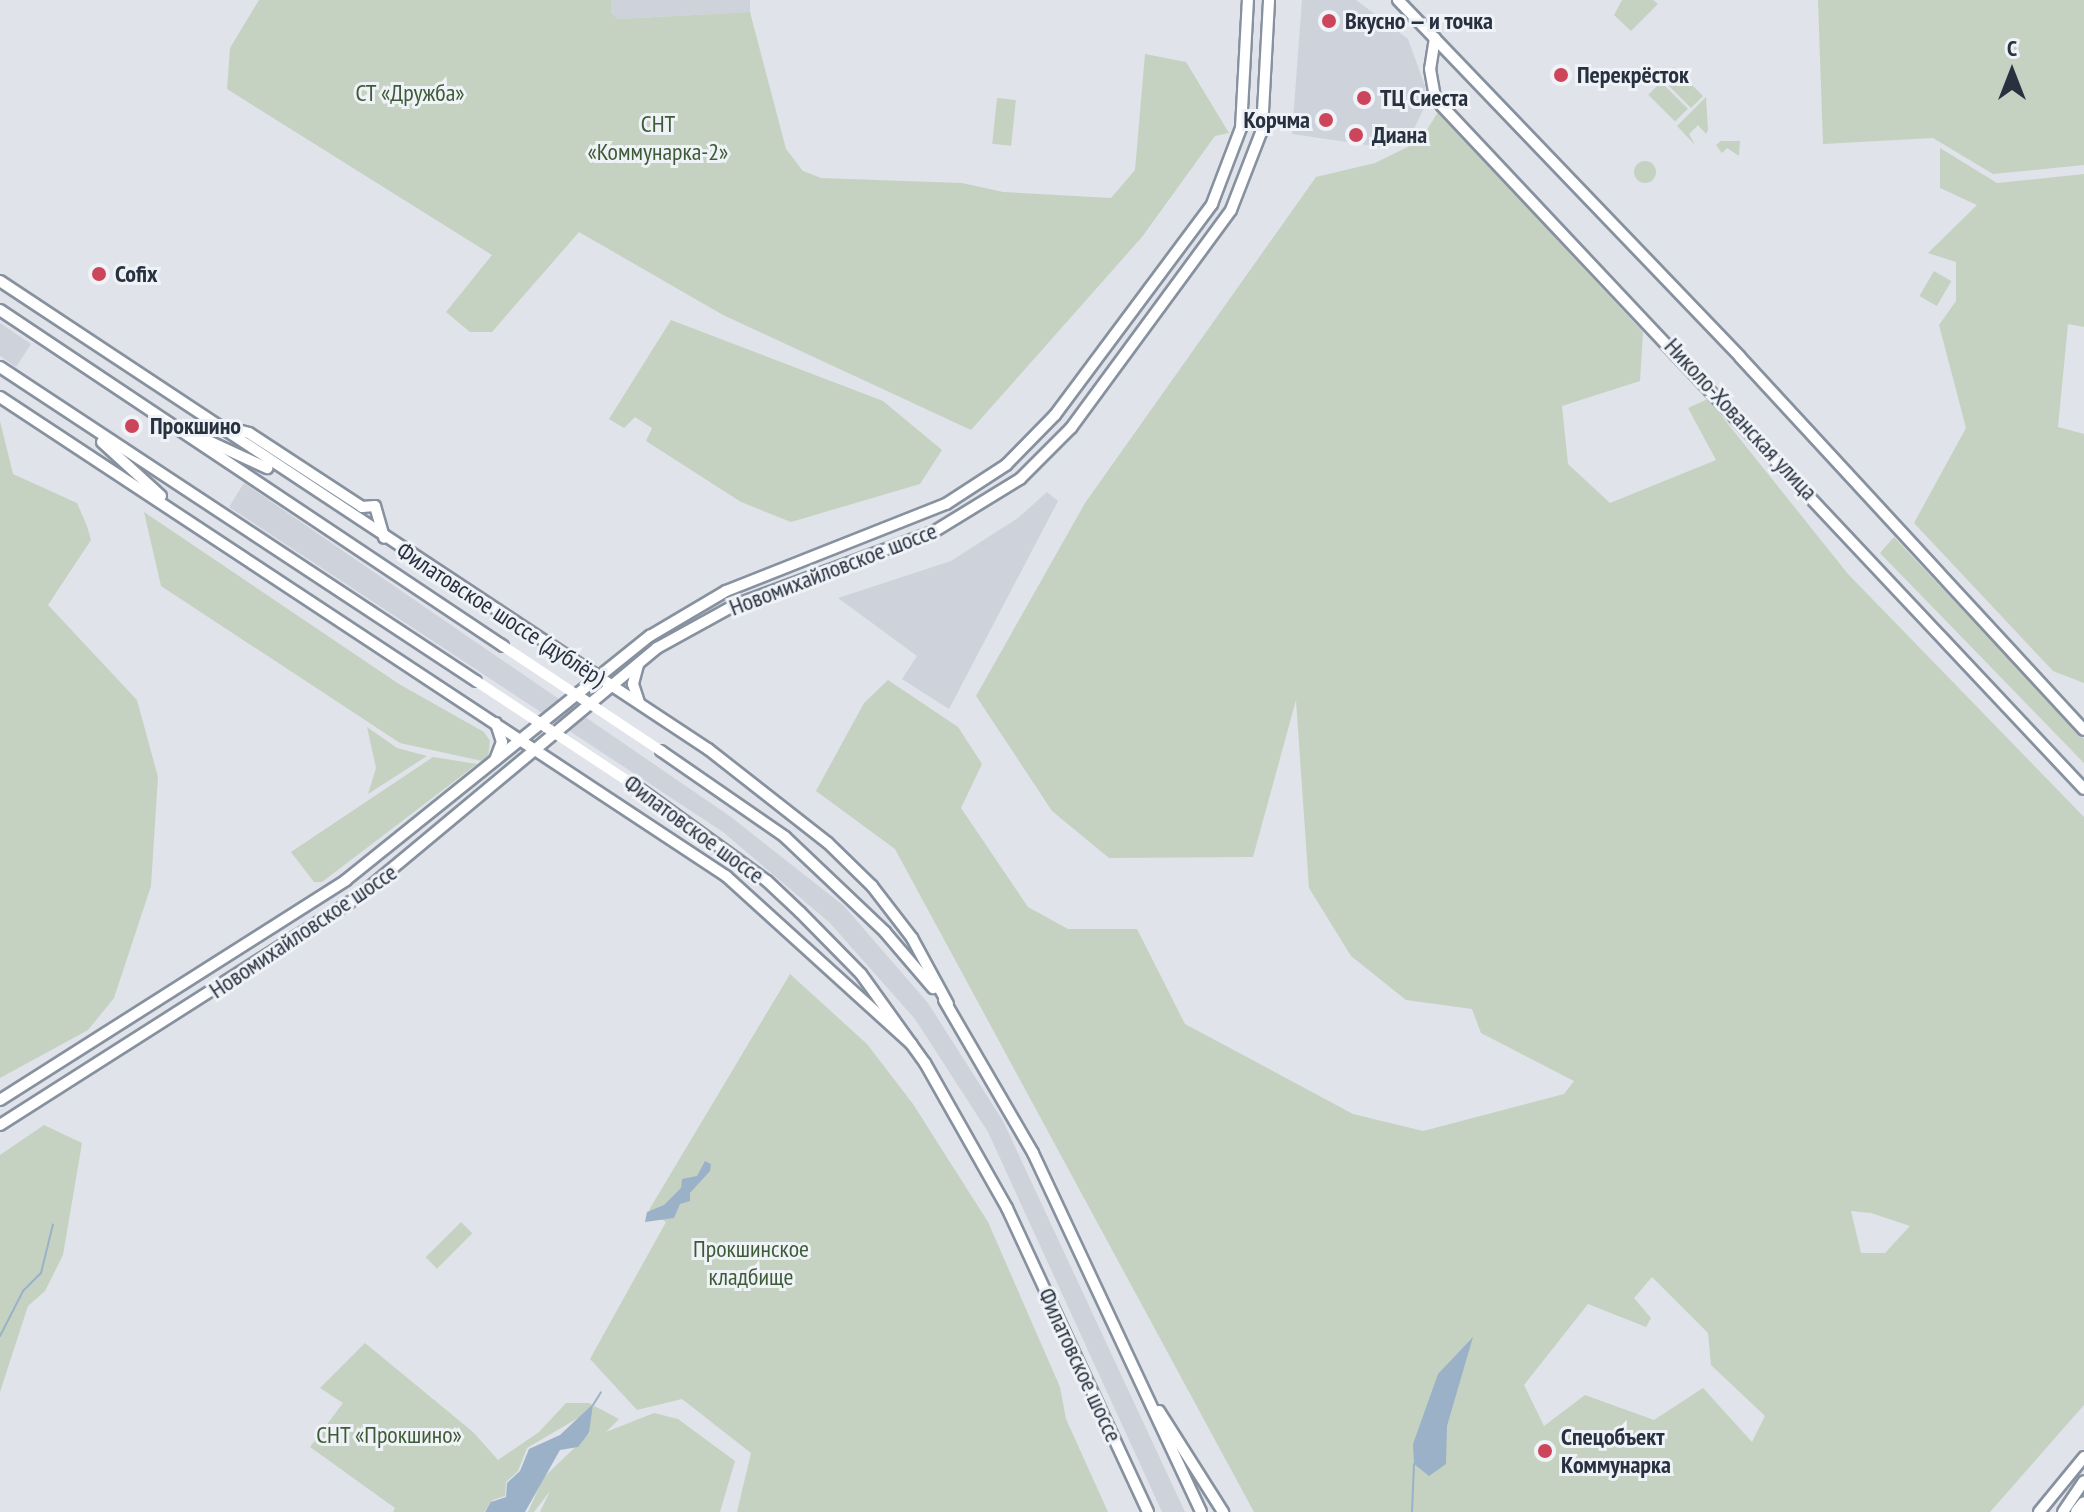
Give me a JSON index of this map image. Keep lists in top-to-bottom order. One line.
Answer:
{"streets":{"main road":["Николо-Хованская улица","Новомихайловское шоссе","Филатовское шоссе (дублёр)","Филатовское шоссе"]},"crossings":[["Новомихайловское шоссе","Филатовское шоссе (дублёр)"],["Филатовское шоссе (дублёр)","Филатовское шоссе"]],"parks":["СТ «Дружба»","СНТ «Коммунарка-2»","Прокшинское кладбище","СНТ «Прокшино»"],"places":["Вкусно — и точка","Перекрёсток","ТЦ Сиеста","Корчма","Диана","Cofix","Прокшино","Спецобъект Коммунарка"],"north":"top"}
